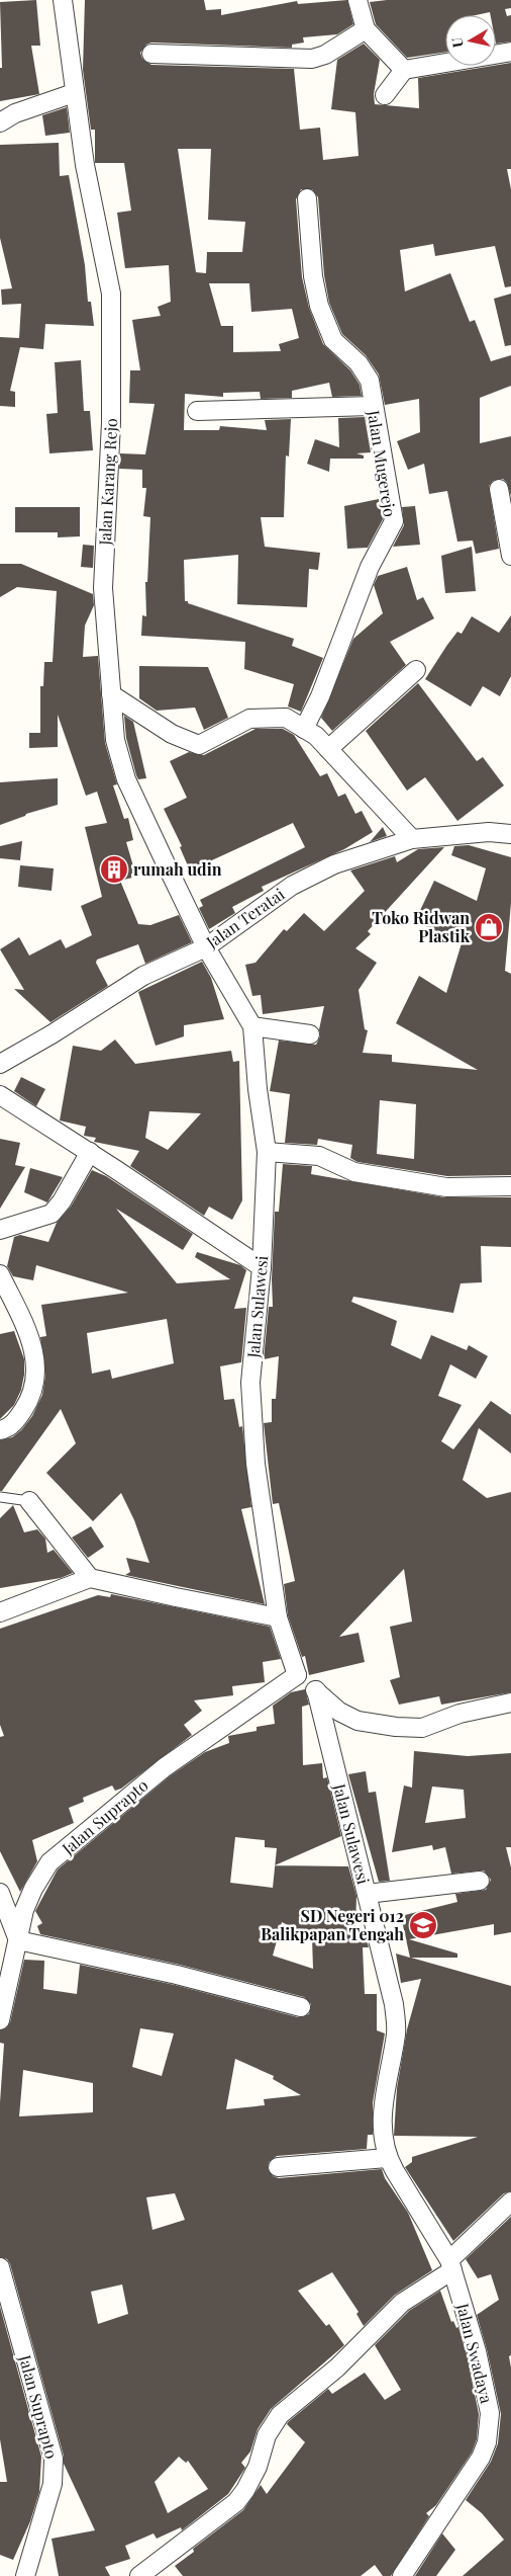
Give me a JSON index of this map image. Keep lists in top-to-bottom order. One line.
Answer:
{"streets":{"street":["Jalan Mugerejo","Jalan Karang Rejo","Jalan Teratai","Jalan Sulawesi","Jalan Suprapto","Jalan Swadaya"]},"crossings":[["Jalan Karang Rejo","Jalan Teratai"],["Jalan Karang Rejo","Jalan Sulawesi"],["Jalan Teratai","Jalan Sulawesi"],["Jalan Sulawesi","Jalan Suprapto"],["Jalan Sulawesi","Jalan Swadaya"]],"places":{"building":["rumah udin"],"shop":["Toko Ridwan Plastik"],"school or university":["SD Negeri 012 Balikpapan Tengah"]},"north":"left"}
